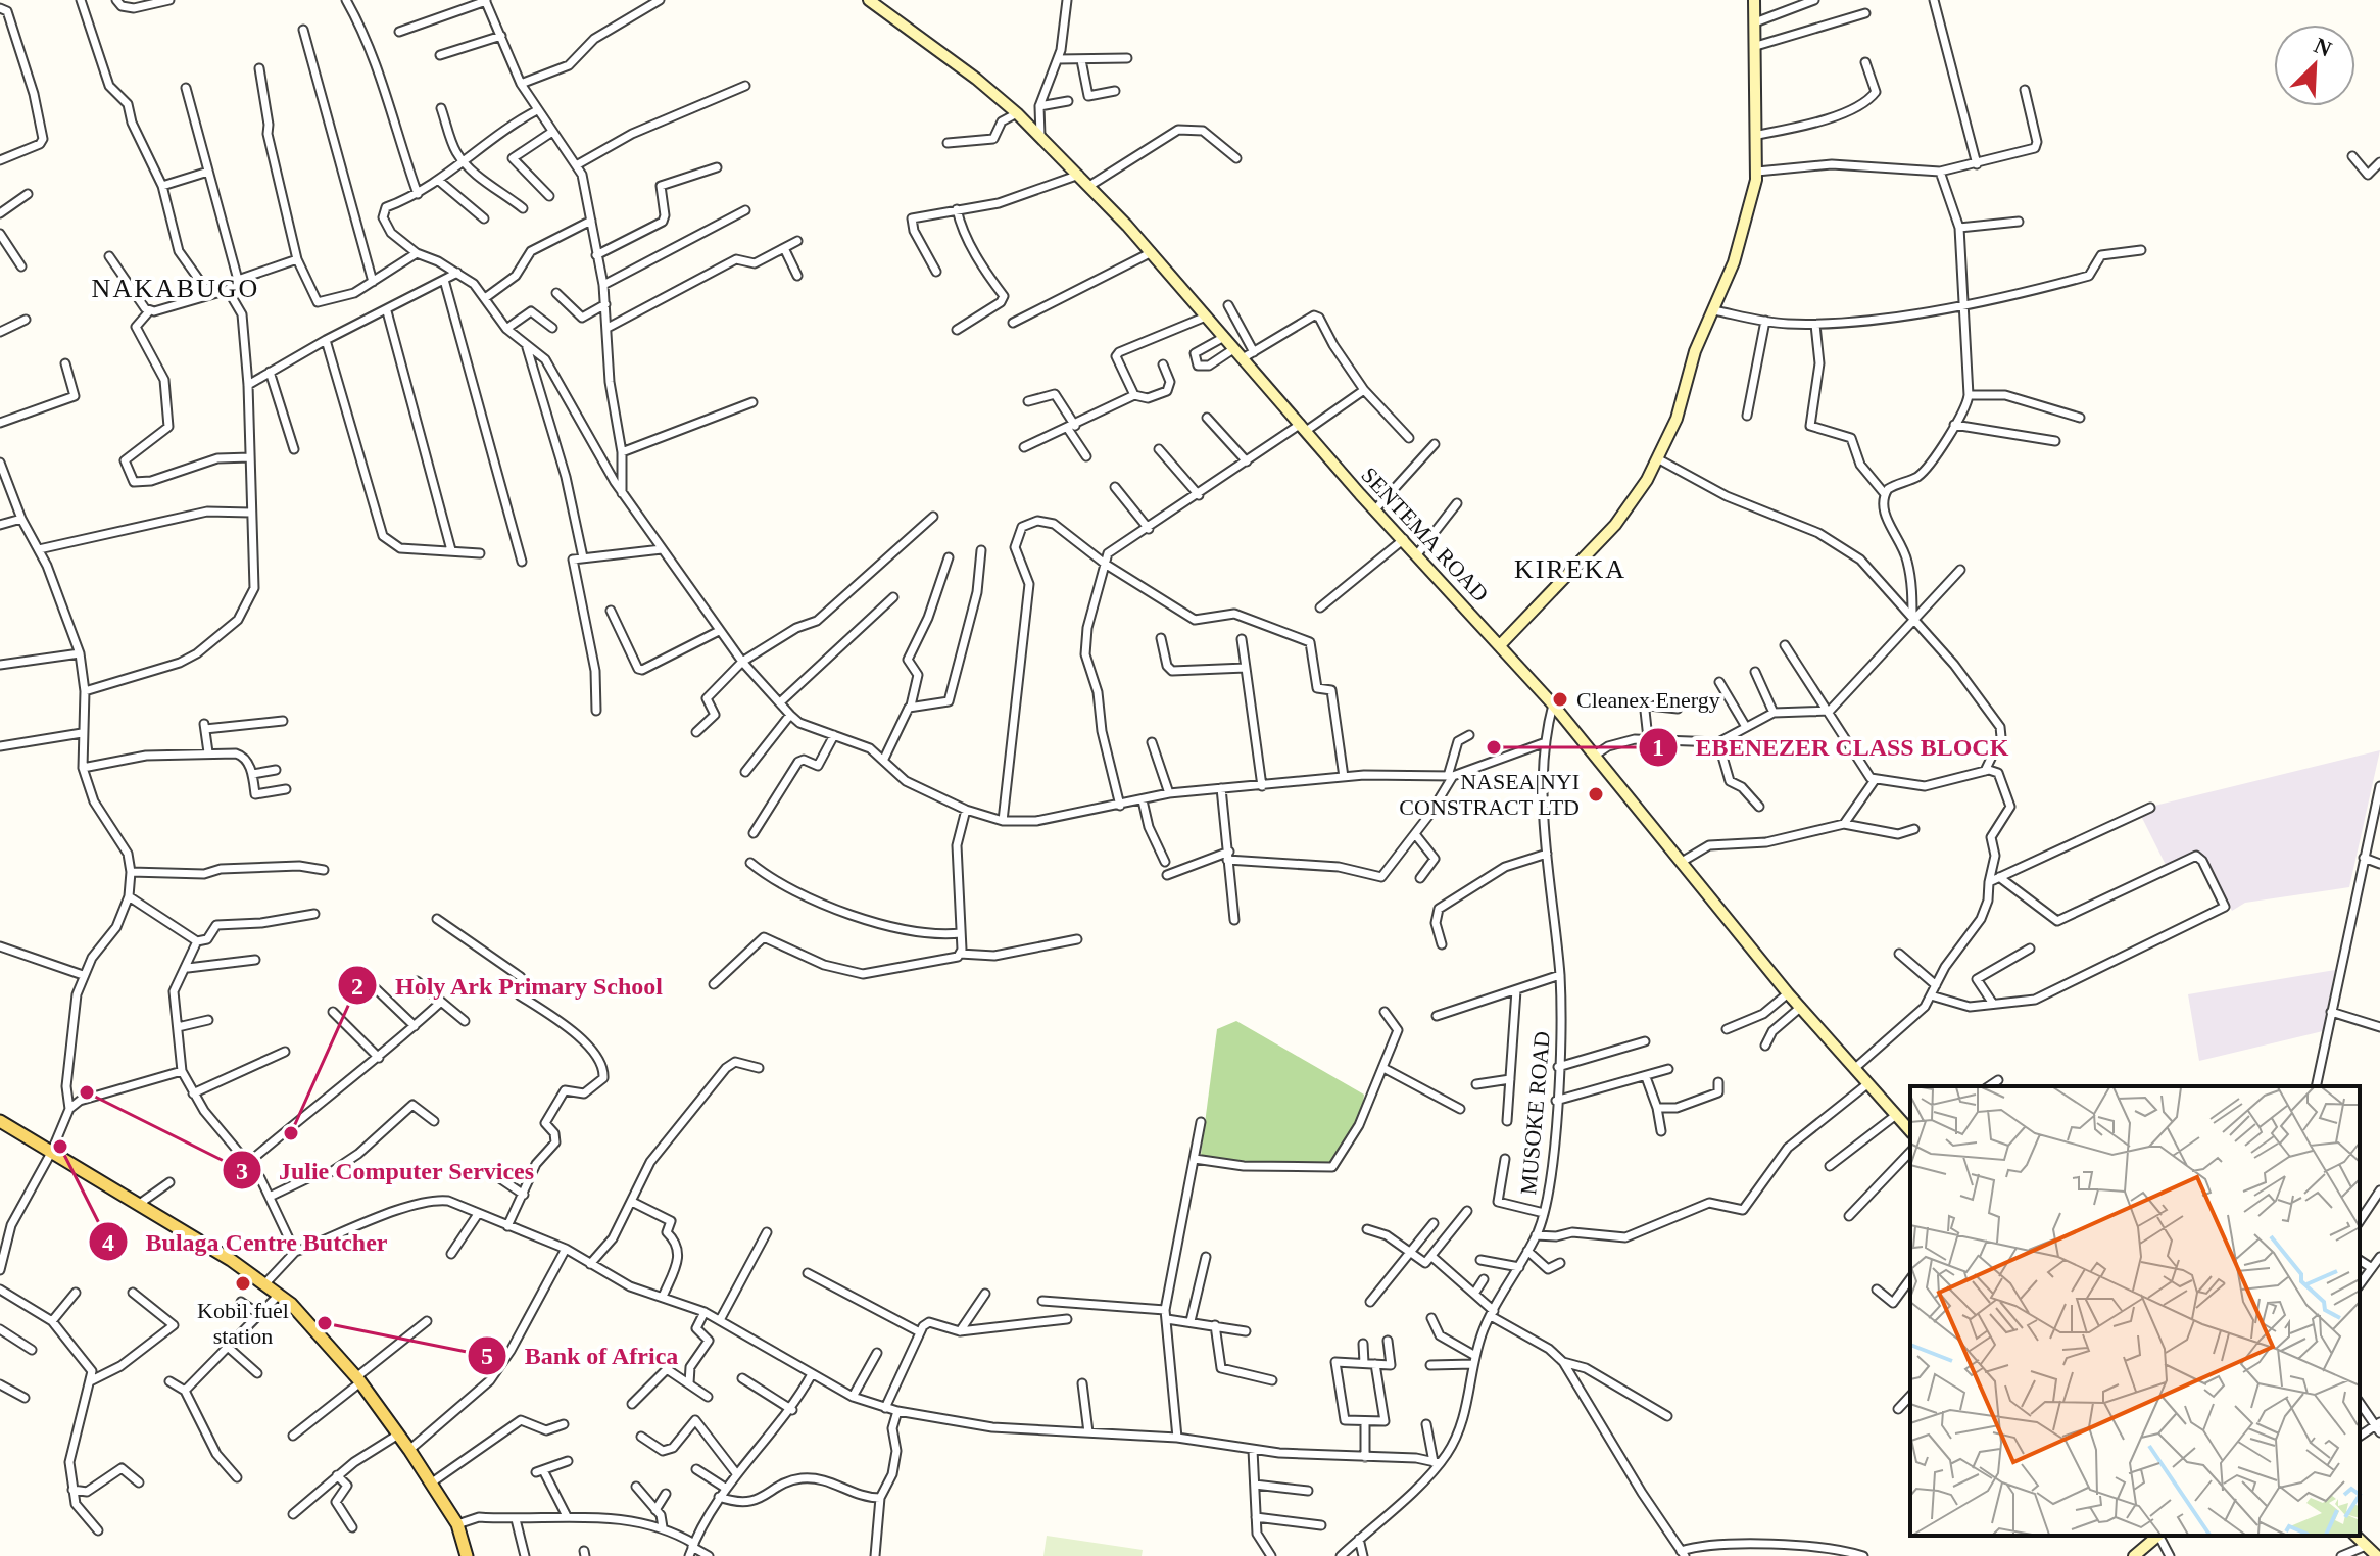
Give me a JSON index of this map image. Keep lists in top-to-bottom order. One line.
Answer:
{"streets":{"main road":["SENTEMA ROAD"],"street":["MUSOKE ROAD"]},"crossings":[["SENTEMA ROAD","MUSOKE ROAD"]],"districts":["NAKABUGO","KIREKA"],"places":["Cleanex Energy","EBENEZER CLASS BLOCK","NASEA|NYI CONSTRACT LTD","Julie Computer Services","Holy Ark Primary School","Bulaga Centre Butcher","Kobil fuel station","Bank of Africa"],"north":"top right"}
